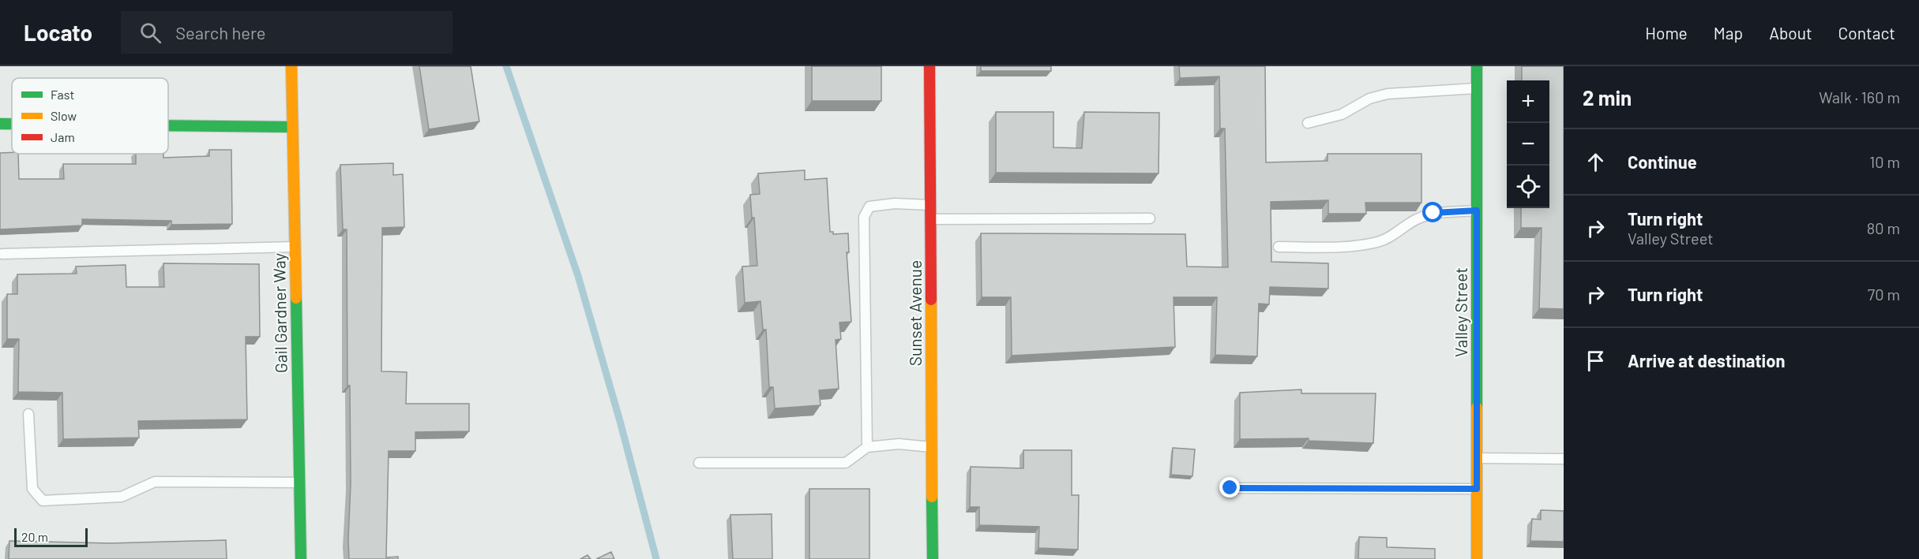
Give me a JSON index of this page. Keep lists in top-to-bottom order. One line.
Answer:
{"streets":{"street":["Valley Street","Gail Gardner Way","Sunset Avenue"]},"legend":["Fast","Slow","Jam"],"scale_bar":"20 m","page":{"header":"Locato","search":"Search here","nav":["Home","Map","About","Contact"],"heading":["2 min","Walk · 160 m"],"map_buttons":["+","−"],"list":[["Continue","10 m"],["Turn right","Valley Street","80 m"],["Turn right","70 m"],"Arrive at destination"],"scale":"20 m"}}
